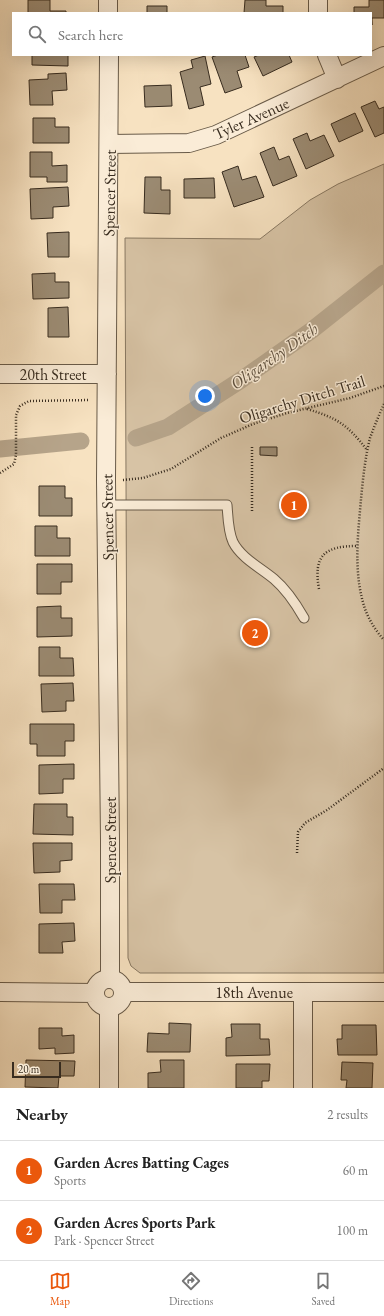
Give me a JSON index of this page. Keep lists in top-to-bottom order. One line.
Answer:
{"streets":{"street":["Tyler Avenue","Spencer Street","20th Street","18th Avenue"],"path":["Oligarchy Ditch Trail"]},"crossings":[["Tyler Avenue","Spencer Street"],["Spencer Street","20th Street"],["Spencer Street","18th Avenue"]],"water":["Oligarchy Ditch"],"scale_bar":"20 m","page":{"search":"Search here","pins":["1","2"],"scale":"20 m","heading":["Nearby","2 results"],"list":[{"mark":"1","name":"Garden Acres Batting Cages","note":"Sports","value":"60 m"},{"mark":"2","name":"Garden Acres Sports Park","note":"Park · Spencer Street","value":"100 m"}],"nav":["Map","Directions","Saved"]}}
